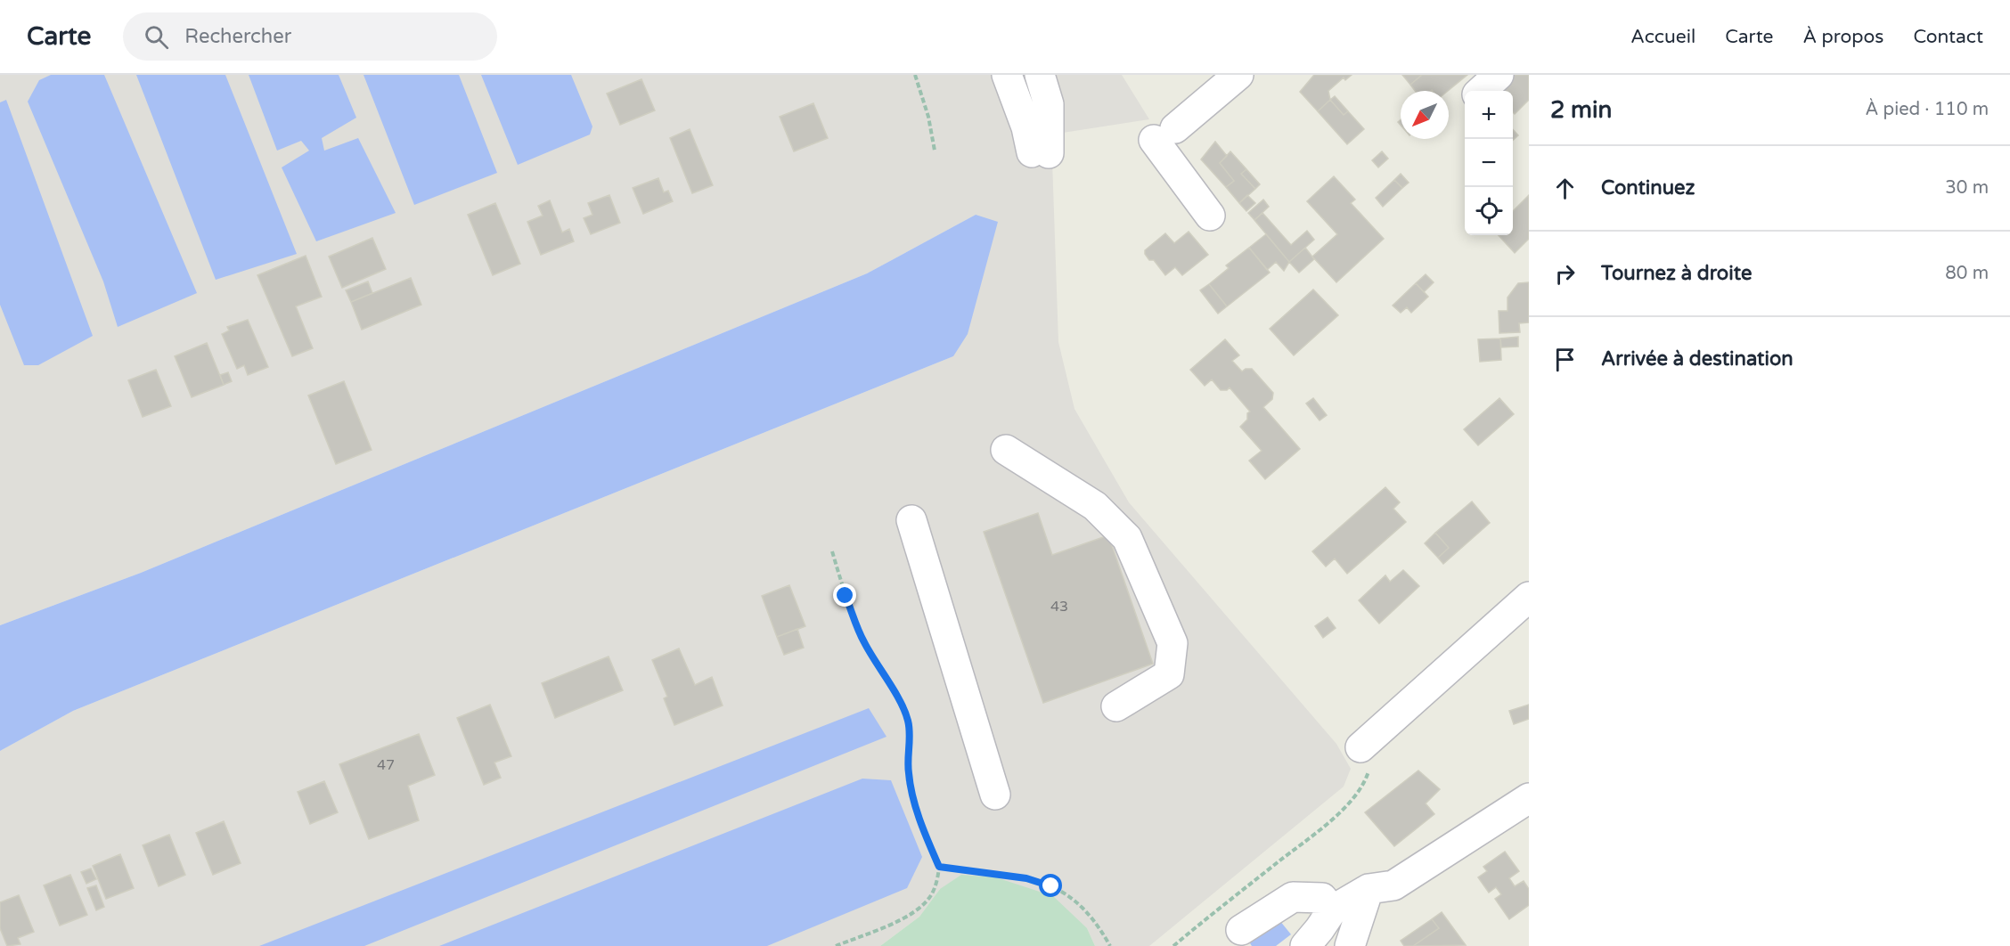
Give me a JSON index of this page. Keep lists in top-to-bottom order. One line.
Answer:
{"house_numbers":["43","47"],"north":"bottom left","page":{"header":"Carte","search":"Rechercher","nav":["Accueil","Carte","À propos","Contact"],"heading":["2 min","À pied · 110 m"],"map_buttons":["+","−"],"list":[["Continuez","30 m"],["Tournez à droite","80 m"],"Arrivée à destination"]}}
